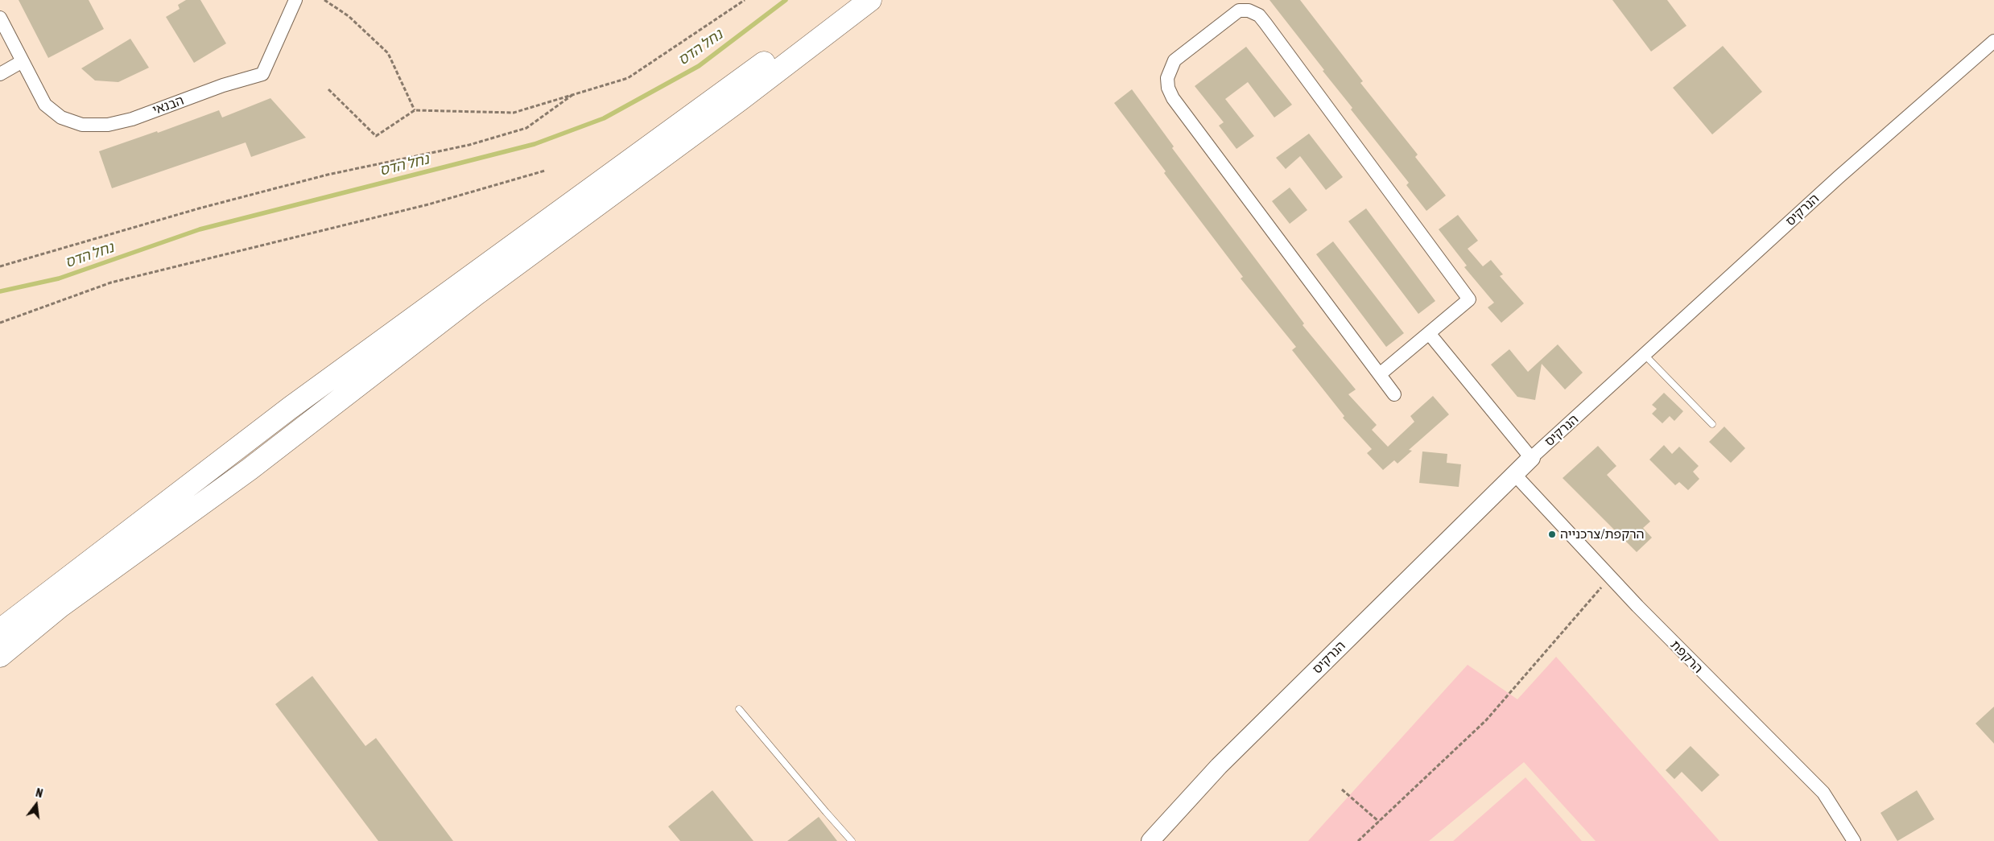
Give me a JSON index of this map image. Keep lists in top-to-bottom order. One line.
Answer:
{"streets":{"street":["הבנאי","הנרקיס","הרקפת"]},"crossings":[["הנרקיס","הרקפת"]],"water":["נחל הדס"],"places":["הרקפת/צרכנייה"],"north":"top"}
